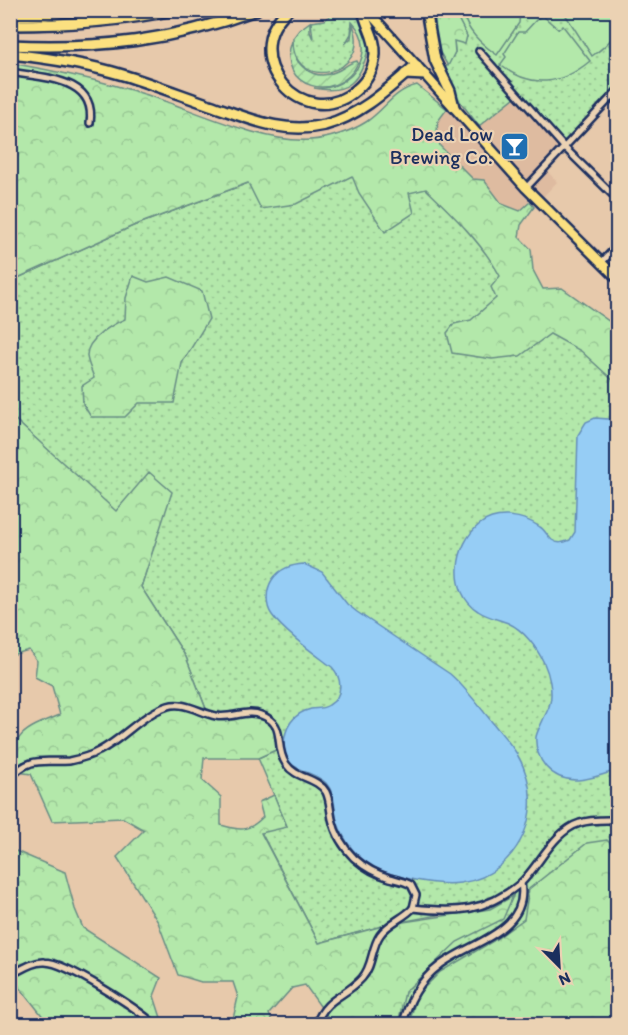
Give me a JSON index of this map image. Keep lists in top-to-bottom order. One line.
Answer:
{"places":{"bar":["Dead Low Brewing Co."]},"north":"bottom right"}
